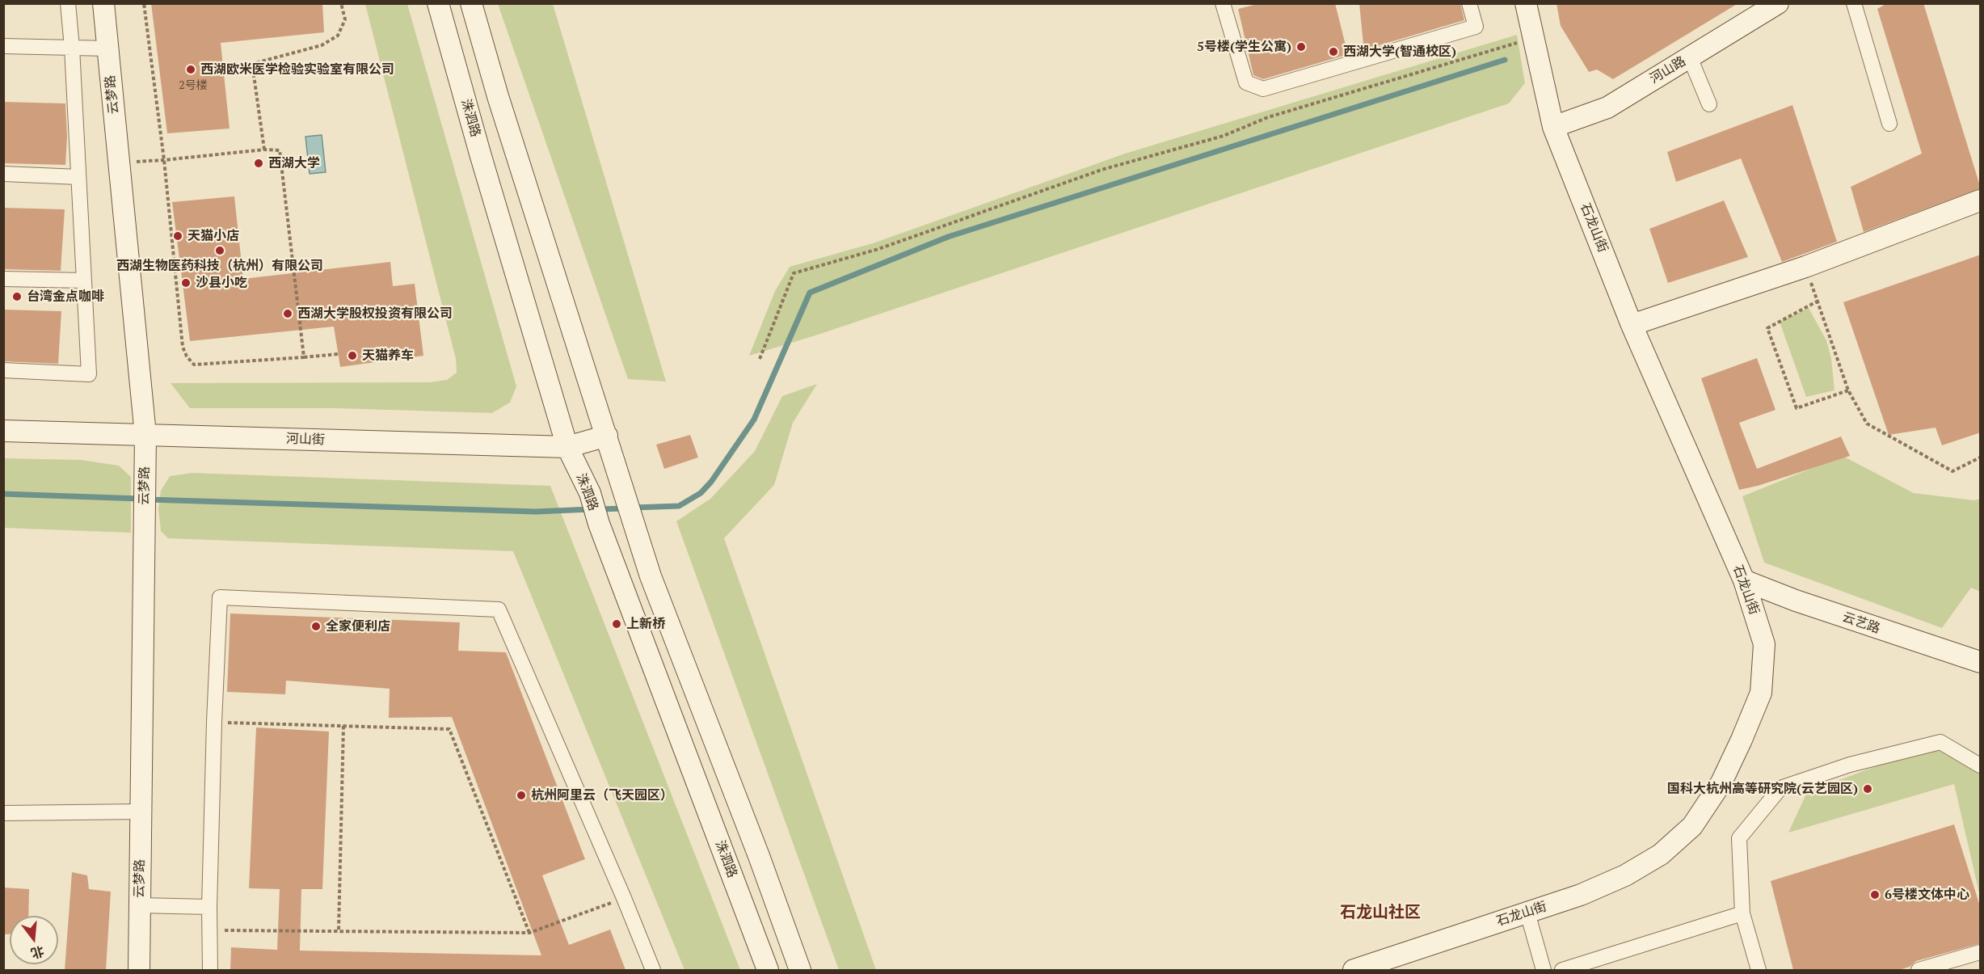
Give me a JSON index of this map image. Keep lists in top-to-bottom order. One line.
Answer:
{"streets":{"street":["河山路","云梦路","洙泗路","石龙山街","河山街","云艺路"]},"crossings":[["河山路","石龙山街"],["云梦路","河山街"],["洙泗路","河山街"],["石龙山街","云艺路"]],"districts":["石龙山社区"],"places":["5号楼(学生公寓)","西湖大学(智通校区)","西湖欧米医学检验实验室有限公司","西湖大学","天猫小店","西湖生物医药科技（杭州）有限公司","沙县小吃","台湾金点咖啡","西湖大学股权投资有限公司","天猫养车","上新桥","全家便利店","国科大杭州高等研究院(云艺园区)","杭州阿里云（飞天园区）","6号楼文体中心"],"house_numbers":["2号楼"],"north":"bottom"}
